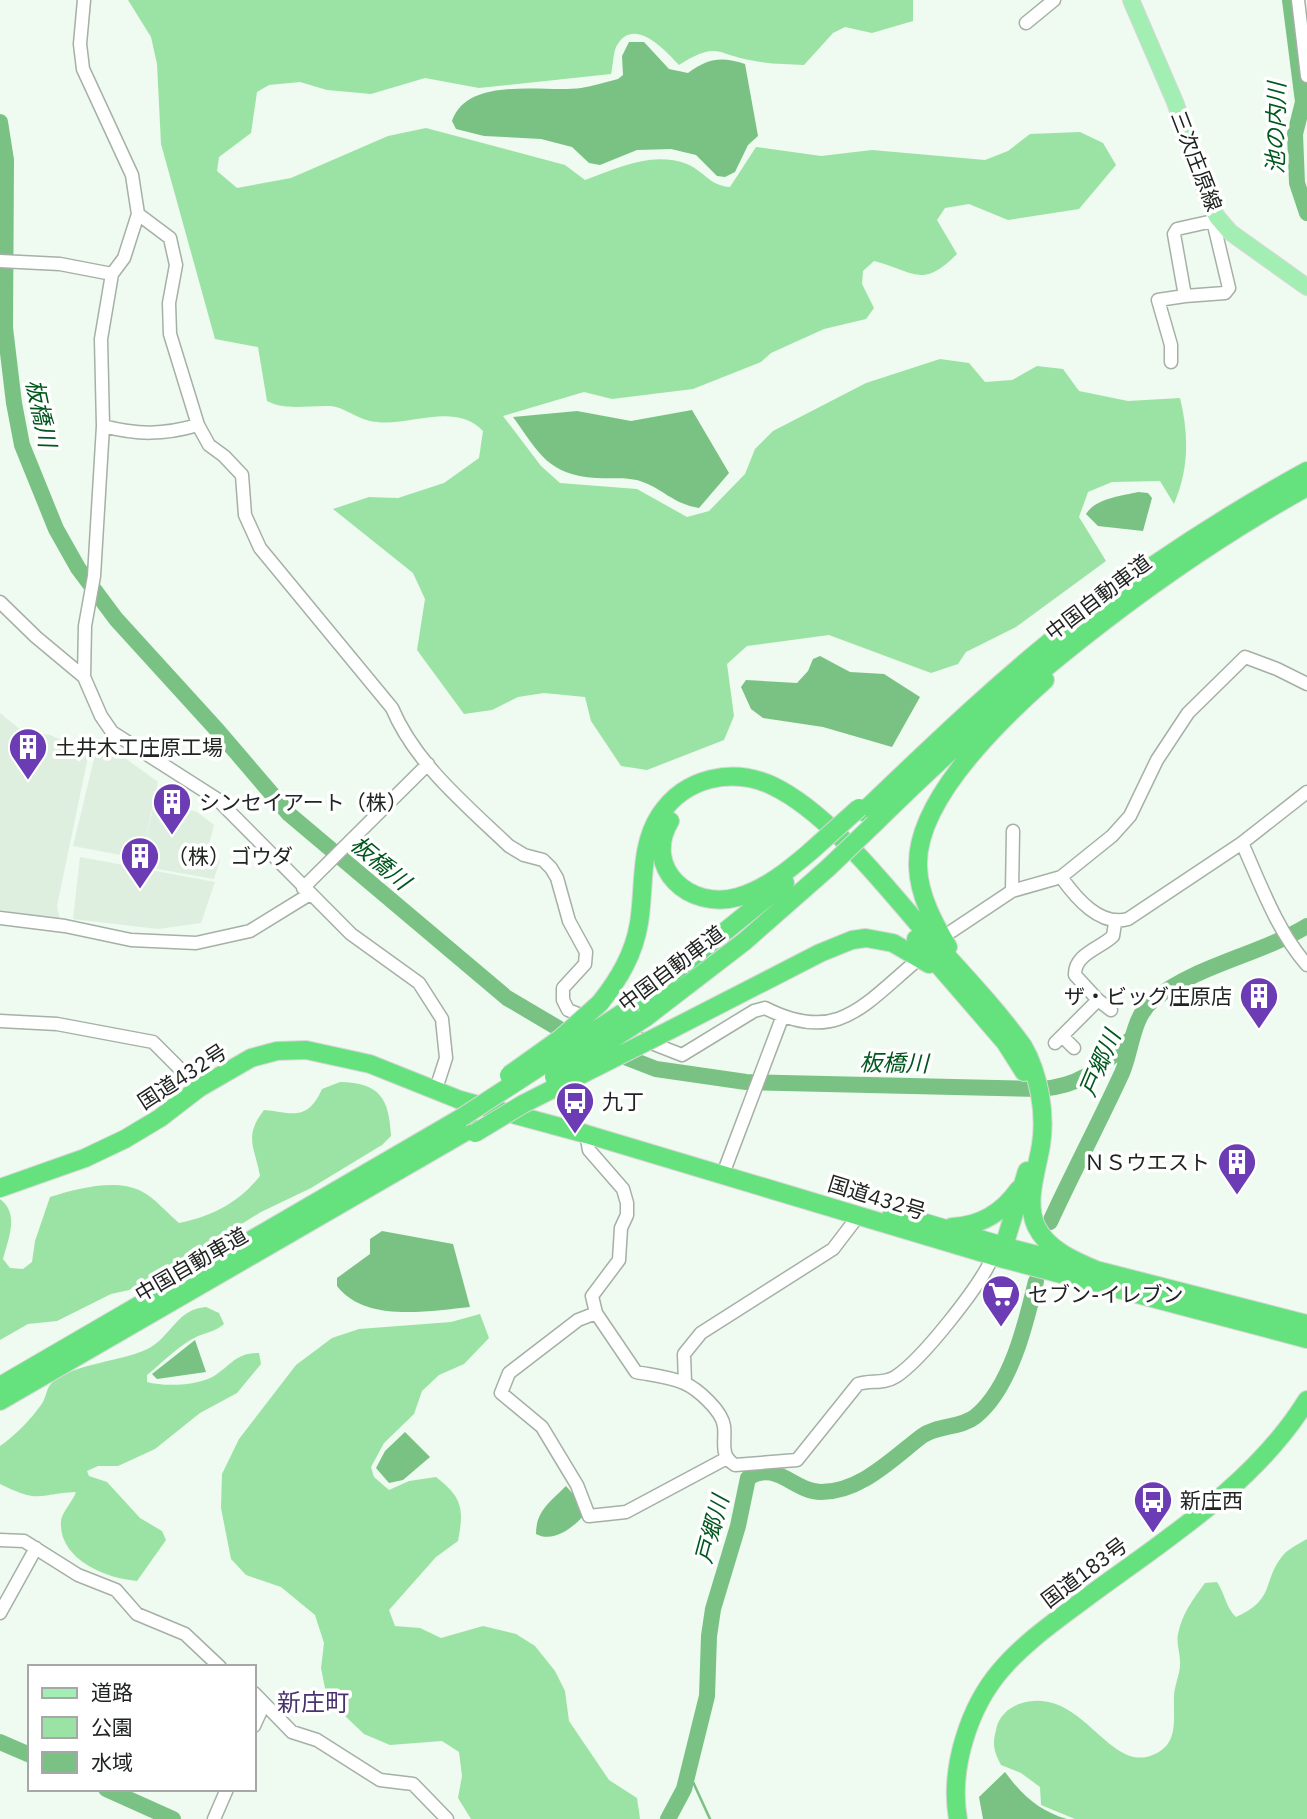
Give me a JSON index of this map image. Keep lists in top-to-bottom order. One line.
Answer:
{"streets":{"highway":["中国自動車道","国道432号","国道183号"],"main road":["三次庄原線"]},"districts":["新庄町"],"water":["池の内川","板橋川","戸郷川"],"places":{"building":["土井木工庄原工場","シンセイアート（株）","（株）ゴウダ","ザ・ビッグ庄原店","ＮＳウエスト"],"bus stop":["九丁","新庄西"],"supermarket":["セブン-イレブン"]},"legend":["道路","公園","水域"]}
